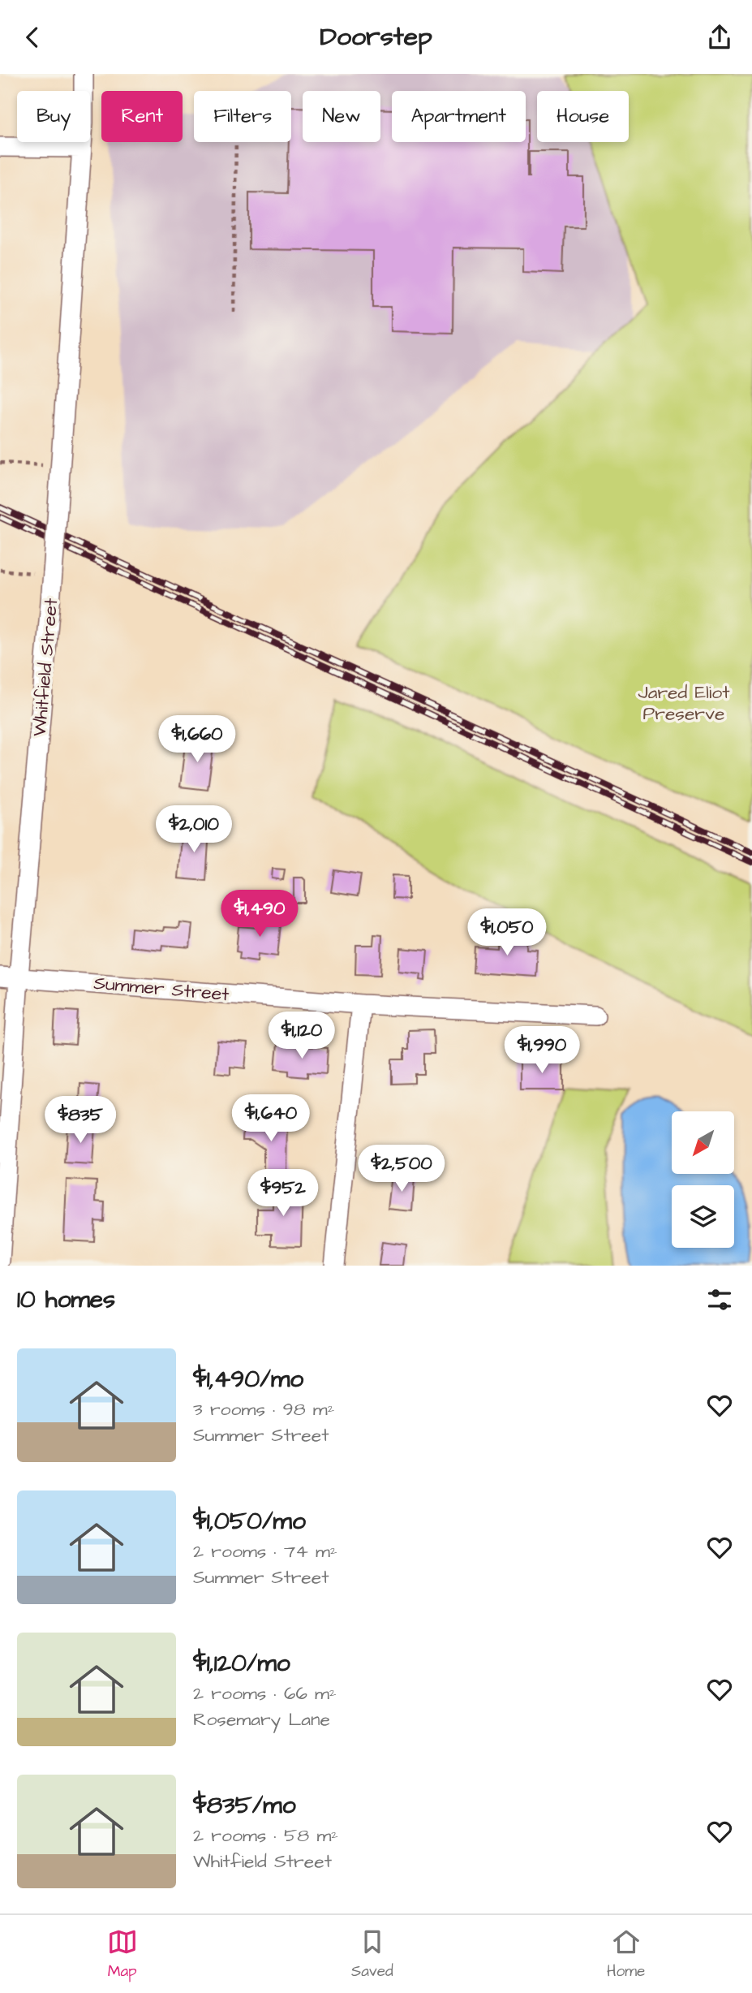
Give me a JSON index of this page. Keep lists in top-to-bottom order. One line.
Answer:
{"streets":{"street":["Whitfield Street","Summer Street"]},"crossings":[["Whitfield Street","Summer Street"]],"parks":["Jared Eliot Preserve"],"north":"bottom left","page":{"header":"Doorstep","chip":["Buy","Rent","Filters","New","Apartment","House"],"price":["$1,660","$2,010","$1,490","$1,050","$1,120","$1,990","$1,640","$835","$2,500","$952"],"heading":"10 homes","list":[{"name":"$1,490/mo","note":"3 rooms · 98 m² · Summer Street"},{"name":"$1,050/mo","note":"2 rooms · 74 m² · Summer Street"},{"name":"$1,120/mo","note":"2 rooms · 66 m² · Rosemary Lane"},{"name":"$835/mo","note":"2 rooms · 58 m² · Whitfield Street"}],"tabs":["Map","Saved","Home"]}}
